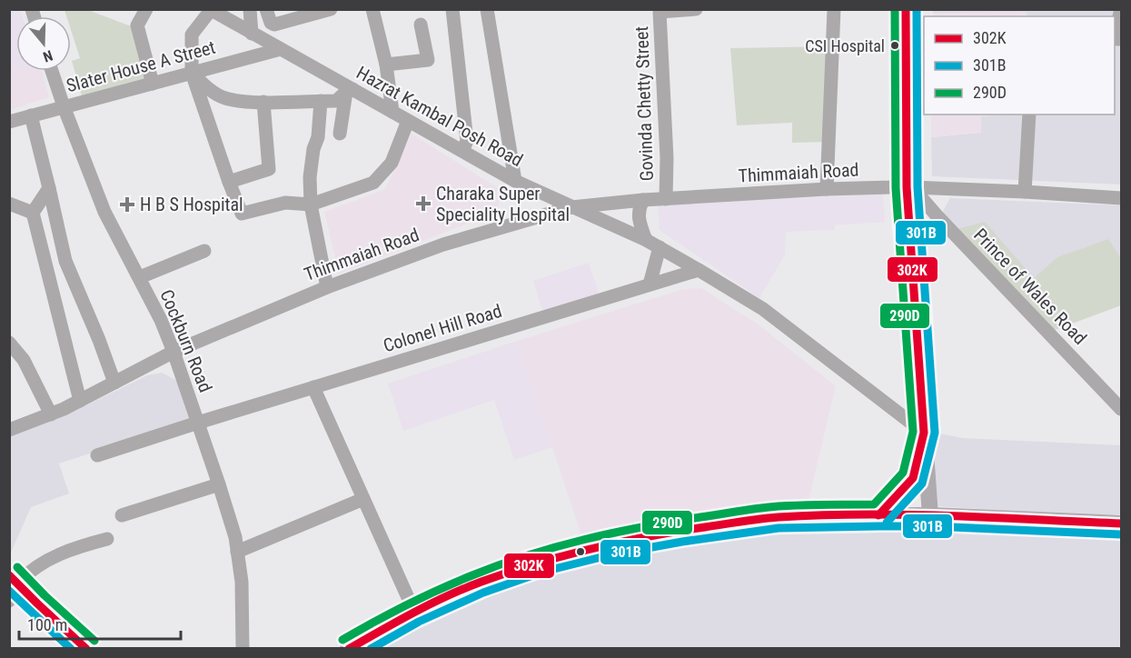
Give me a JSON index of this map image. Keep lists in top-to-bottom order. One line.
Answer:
{"streets":{"street":["Slater House A Street","Govinda Chetty Street","Hazrat Kambal Posh Road","Thimmaiah Road","Prince of Wales Road","Colonel Hill Road","Cockburn Road"]},"crossings":[["Slater House A Street","Hazrat Kambal Posh Road"],["Slater House A Street","Cockburn Road"],["Govinda Chetty Street","Thimmaiah Road"],["Hazrat Kambal Posh Road","Thimmaiah Road"],["Hazrat Kambal Posh Road","Colonel Hill Road"],["Thimmaiah Road","Prince of Wales Road"],["Thimmaiah Road","Cockburn Road"],["Colonel Hill Road","Cockburn Road"]],"places":{"other":["CSI Hospital"],"health":["Charaka Super Speciality Hospital","H B S Hospital"]},"lines":["transit line 302K","transit line 301B","transit line 290D"],"legend":["302K","301B","290D"],"scale_bar":"100 m","north":"bottom"}
